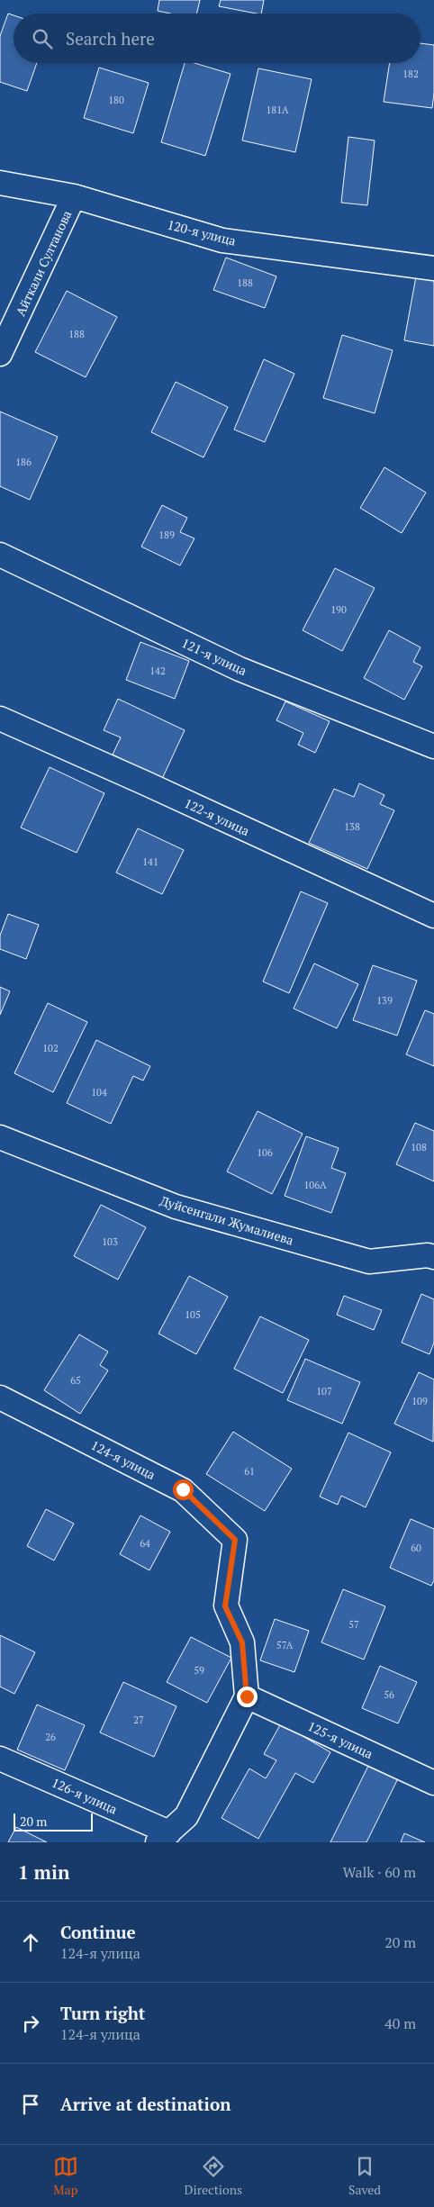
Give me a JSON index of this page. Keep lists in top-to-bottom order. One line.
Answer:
{"streets":{"street":["120-я улица","Айткали Султанова","121-я улица","122-я улица","Дуйсенгали Жумалиева","124-я улица","125-я улица","126-я улица"]},"crossings":[["120-я улица","Айткали Султанова"],["124-я улица","125-я улица"]],"house_numbers":["182","180","181А","188","188","186","189","190","142","138","141","139","102","104","108","106","106А","103","105","65","107","109","61","64","60","57","57А","59","56","27","26"],"scale_bar":"20 m","page":{"search":"Search here","scale":"20 m","heading":["1 min","Walk · 60 m"],"list":[["Continue","124-я улица","20 m"],["Turn right","124-я улица","40 m"],"Arrive at destination"],"nav":["Map","Directions","Saved"]}}
